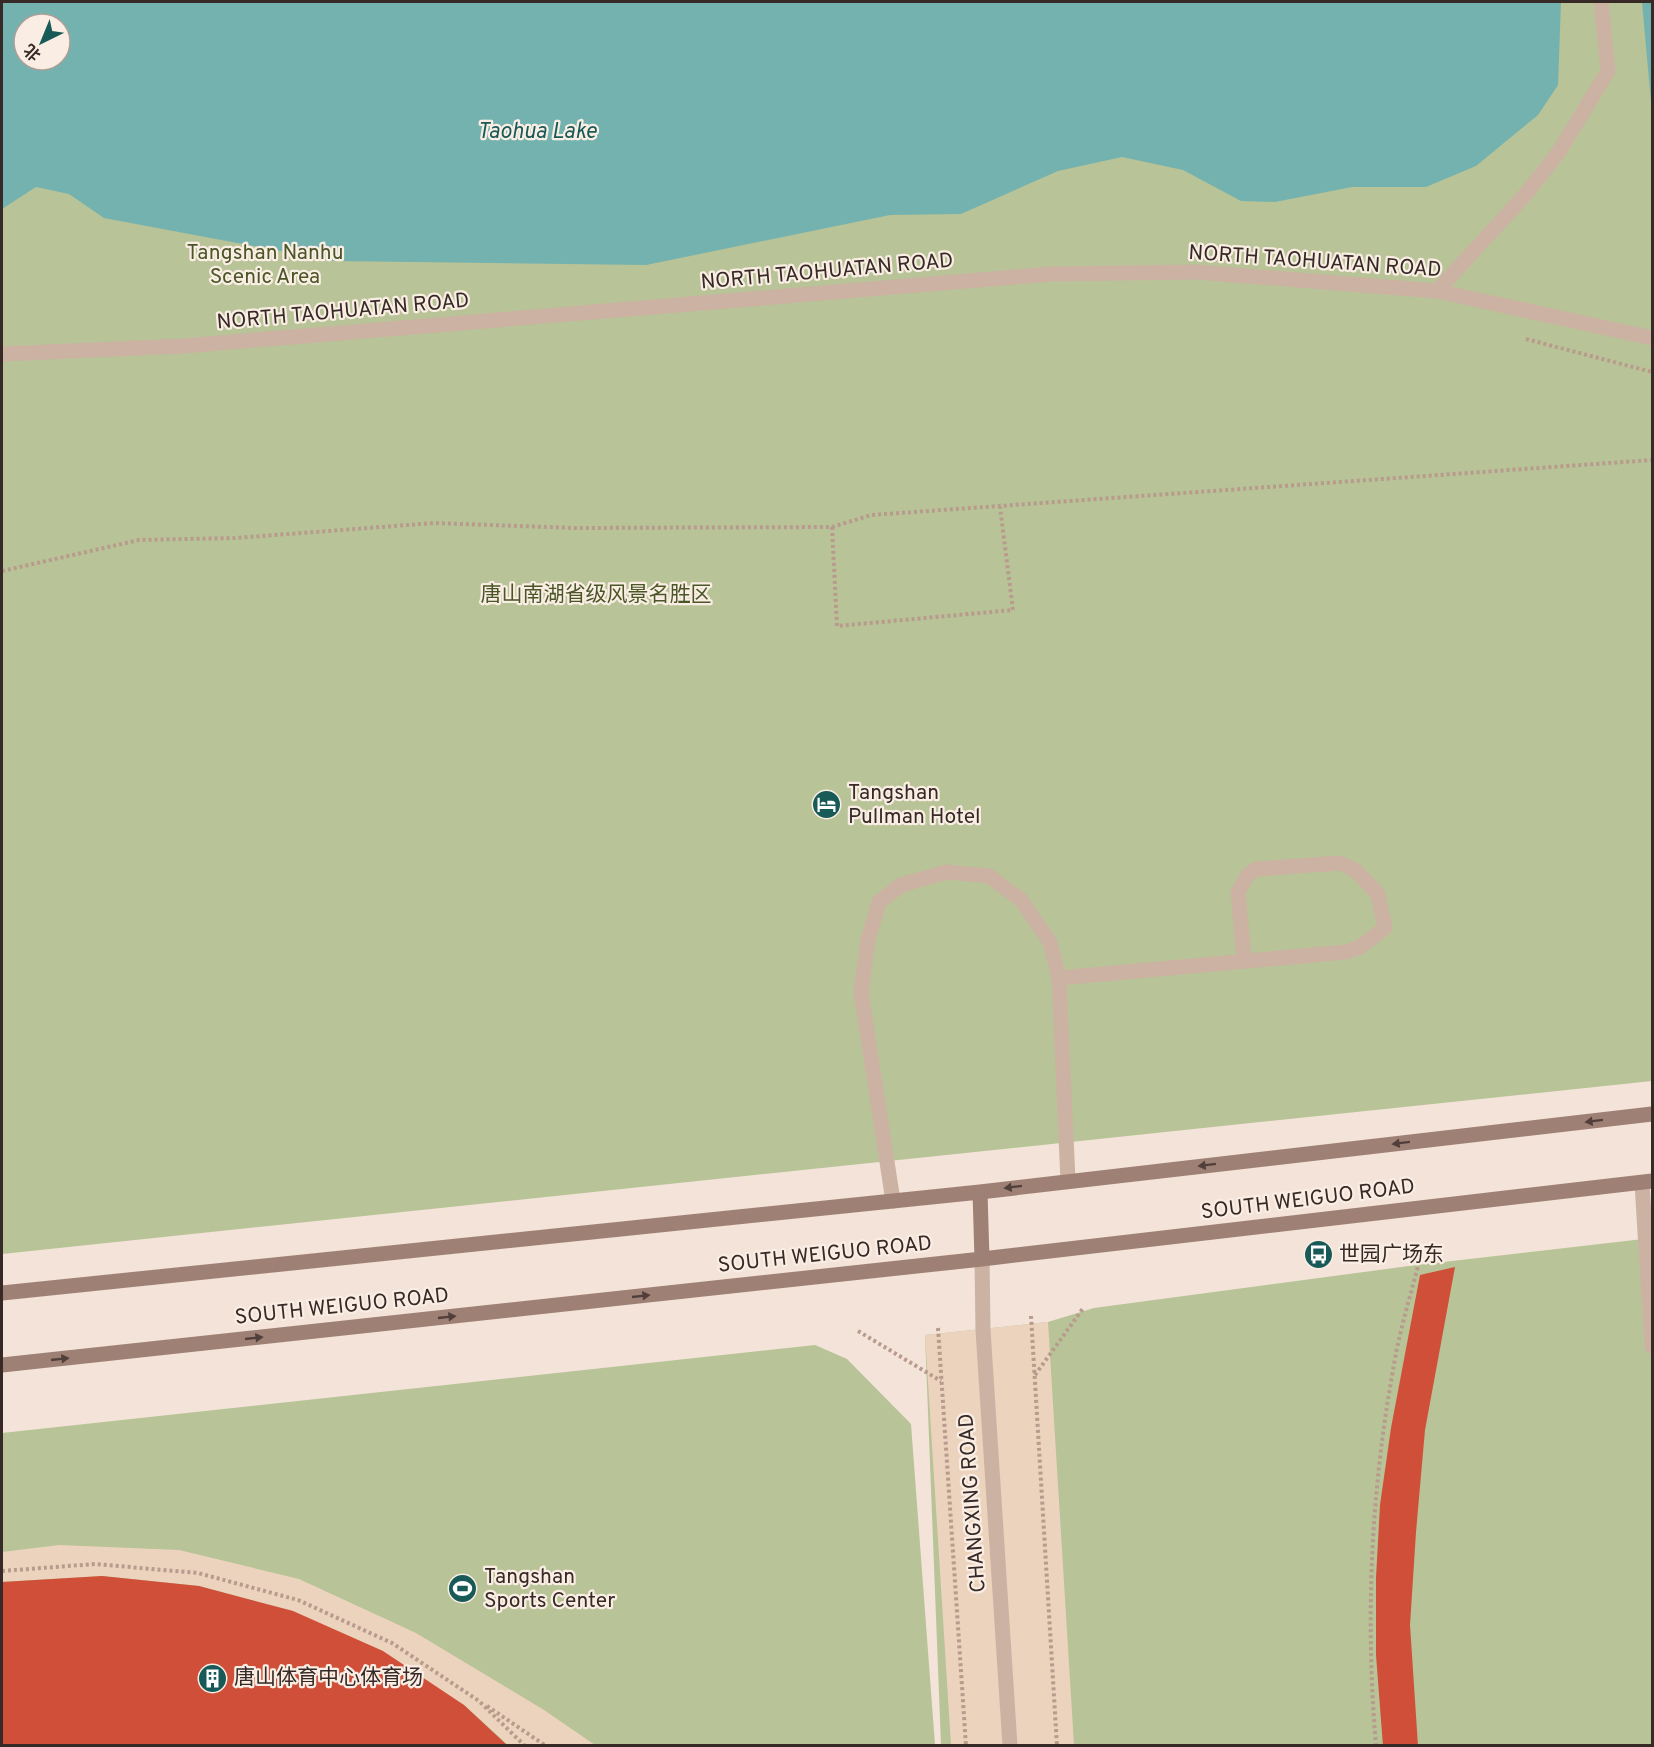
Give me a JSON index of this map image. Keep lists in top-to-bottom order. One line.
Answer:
{"streets":{"main road":["SOUTH WEIGUO ROAD"],"street":["NORTH TAOHUATAN ROAD","CHANGXING ROAD"]},"crossings":[["SOUTH WEIGUO ROAD","CHANGXING ROAD"]],"water":["Taohua Lake"],"parks":["Tangshan Nanhu Scenic Area","唐山南湖省级风景名胜区"],"places":{"hotel":["Tangshan Pullman Hotel"],"bus stop":["世园广场东"],"sports":["Tangshan Sports Center"],"building":["唐山体育中心体育场"]},"north":"bottom left"}
